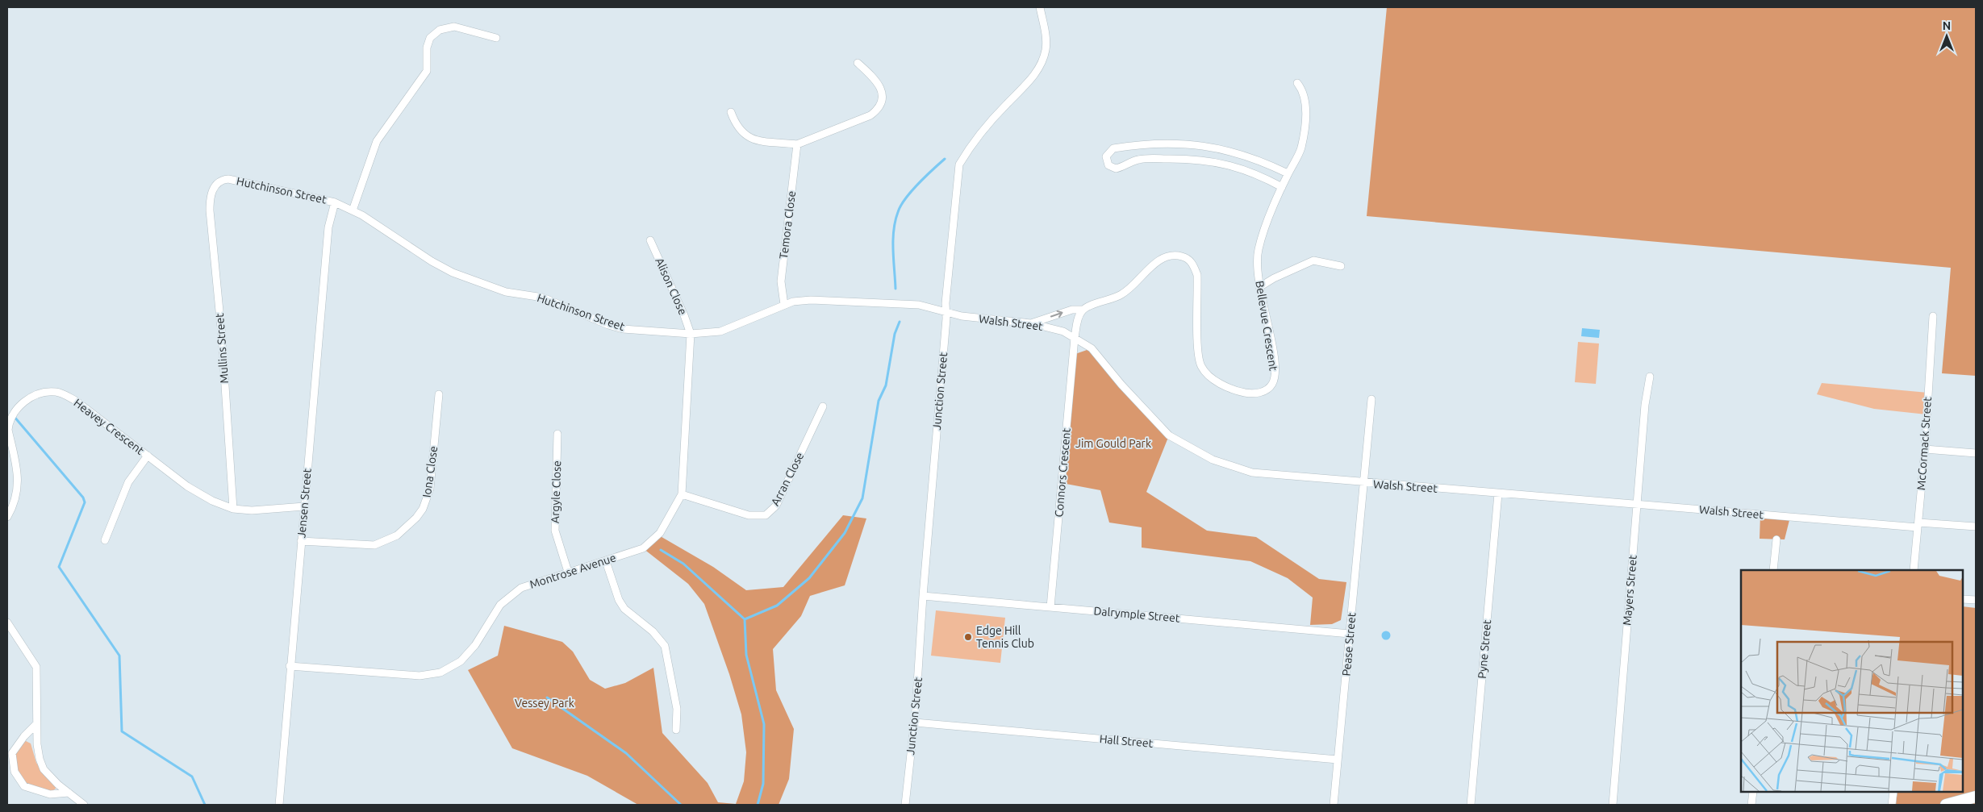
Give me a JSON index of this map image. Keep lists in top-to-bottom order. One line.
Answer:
{"streets":{"street":["Hutchinson Street","Temora Close","Alison Close","Walsh Street","Bellevue Crescent","Mullins Street","Junction Street","Heavey Crescent","McCormack Street","Iona Close","Connors Crescent","Arran Close","Argyle Close","Jensen Street","Montrose Avenue","Mayers Street","Dalrymple Street","Pease Street","Pyne Street","Hall Street"]},"crossings":[["Hutchinson Street","Temora Close"],["Hutchinson Street","Alison Close"],["Hutchinson Street","Walsh Street"],["Hutchinson Street","Mullins Street"],["Hutchinson Street","Junction Street"],["Hutchinson Street","Jensen Street"],["Hutchinson Street","Montrose Avenue"],["Alison Close","Montrose Avenue"],["Walsh Street","Bellevue Crescent"],["Walsh Street","Junction Street"],["Walsh Street","McCormack Street"],["Walsh Street","Connors Crescent"],["Walsh Street","Mayers Street"],["Walsh Street","Pease Street"],["Walsh Street","Pyne Street"],["Mullins Street","Heavey Crescent"],["Junction Street","Dalrymple Street"],["Junction Street","Hall Street"],["Heavey Crescent","Jensen Street"],["Iona Close","Jensen Street"],["Connors Crescent","Dalrymple Street"],["Arran Close","Montrose Avenue"],["Argyle Close","Montrose Avenue"],["Jensen Street","Montrose Avenue"],["Dalrymple Street","Pease Street"],["Pease Street","Hall Street"]],"parks":["Jim Gould Park","Vessey Park"],"places":["Edge Hill Tennis Club"],"north":"top"}
